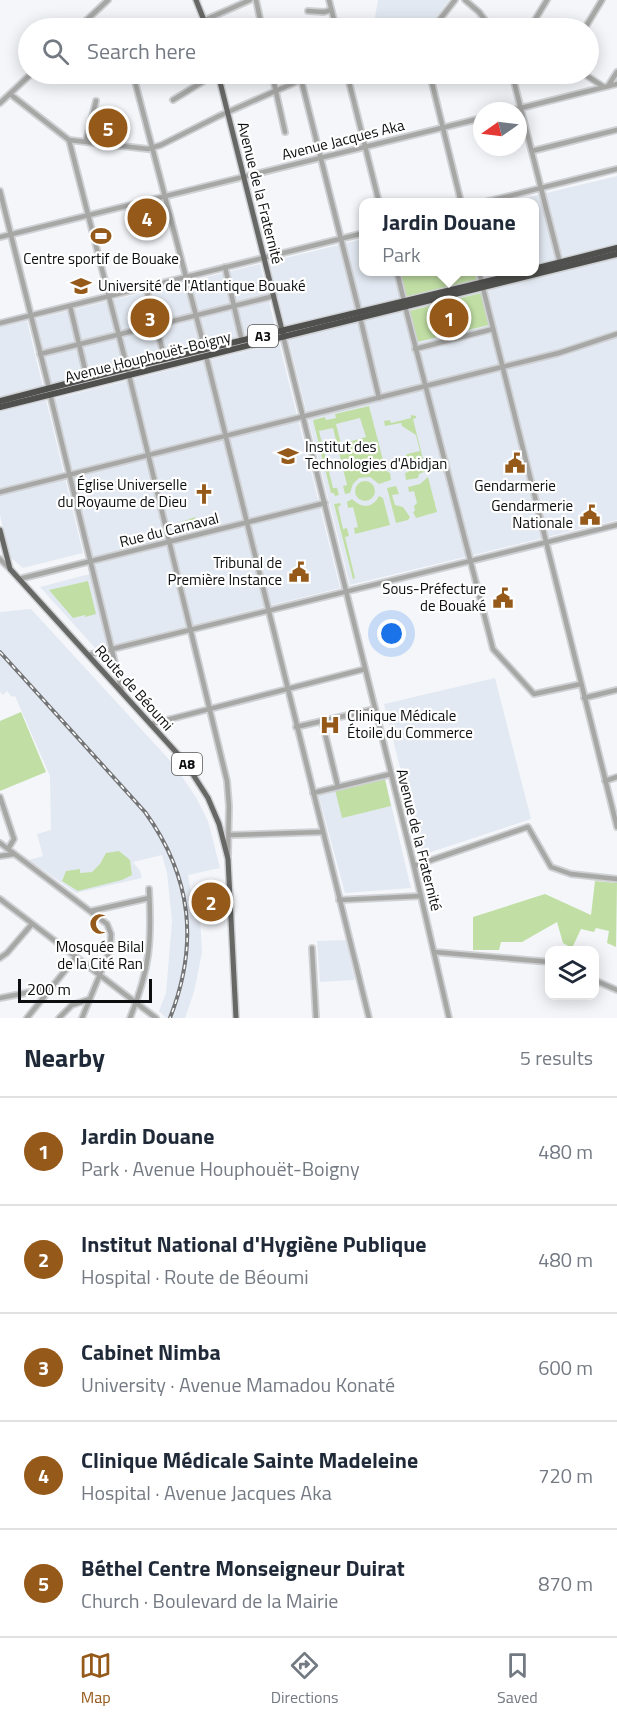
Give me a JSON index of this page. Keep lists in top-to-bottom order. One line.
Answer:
{"streets":{"highway":["A3","Avenue Houphouët-Boigny"],"main road":["Avenue de la Fraternité","Route de Béoumi","A8"],"street":["Avenue Jacques Aka","Rue du Carnaval"]},"crossings":[["Avenue Jacques Aka","Avenue de la Fraternité"],["Avenue de la Fraternité","Avenue Houphouët-Boigny"],["Avenue de la Fraternité","Rue du Carnaval"],["Rue du Carnaval","Route de Béoumi"]],"places":{"sports":["Centre sportif de Bouake"],"school or university":["Université de l'Atlantique Bouaké","Institut des Technologies d'Abidjan"],"public building":["Gendarmerie","Gendarmerie Nationale","Tribunal de Première Instance","Sous-Préfecture de Bouaké"],"church":["Église Universelle du Royaume de Dieu"],"hospital":["Clinique Médicale Étoile du Commerce"],"mosque":["Mosquée Bilal de la Cité Ran"]},"scale_bar":"200 m","north":"left","page":{"search":"Search here","pins":["5","4","1","3","2"],"popup":["Jardin Douane","Park"],"scale":"200 m","heading":["Nearby","5 results"],"list":[{"mark":"1","name":"Jardin Douane","note":"Park · Avenue Houphouët-Boigny","value":"480 m"},{"mark":"2","name":"Institut National d'Hygiène Publique","note":"Hospital · Route de Béoumi","value":"480 m"},{"mark":"3","name":"Cabinet Nimba","note":"University · Avenue Mamadou Konaté","value":"600 m"},{"mark":"4","name":"Clinique Médicale Sainte Madeleine","note":"Hospital · Avenue Jacques Aka","value":"720 m"},{"mark":"5","name":"Béthel Centre Monseigneur Duirat","note":"Church · Boulevard de la Mairie","value":"870 m"}],"nav":["Map","Directions","Saved"]}}
